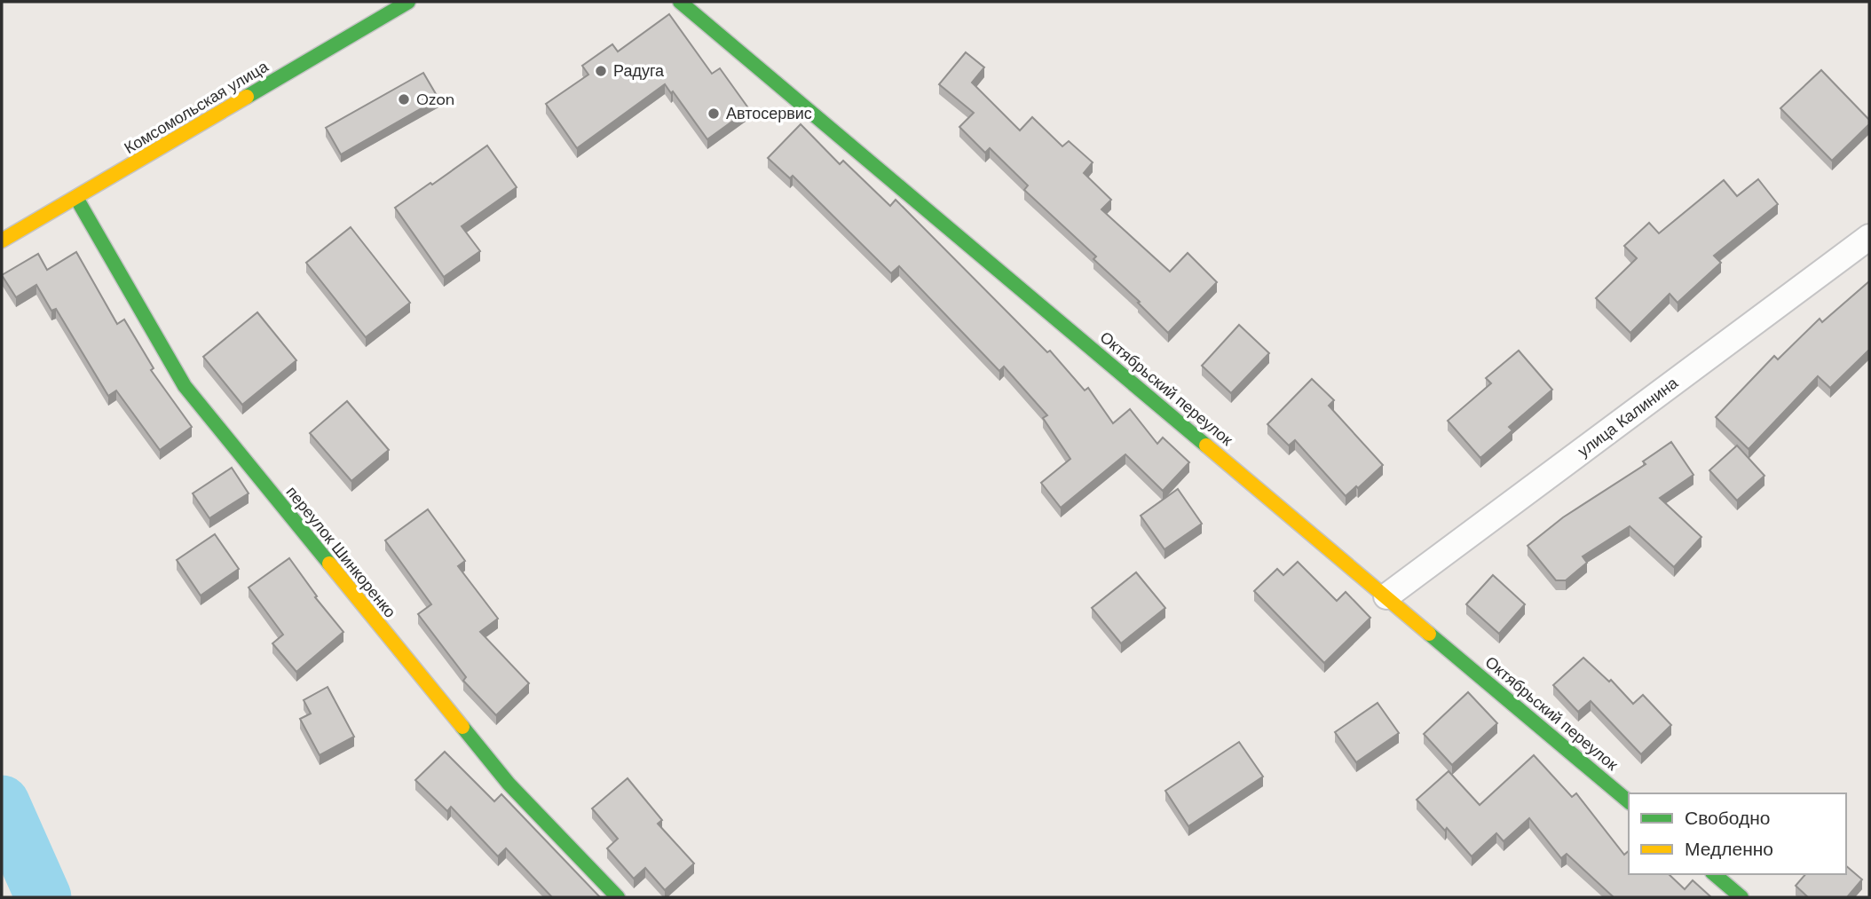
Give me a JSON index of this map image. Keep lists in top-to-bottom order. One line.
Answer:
{"streets":{"street":["Комсомольская улица","Октябрьский переулок","улица Калинина","переулок Шинкоренко"]},"crossings":[["Комсомольская улица","переулок Шинкоренко"],["Октябрьский переулок","улица Калинина"]],"places":["Радуга","Ozon","Автосервис"],"legend":["Свободно","Медленно"]}
